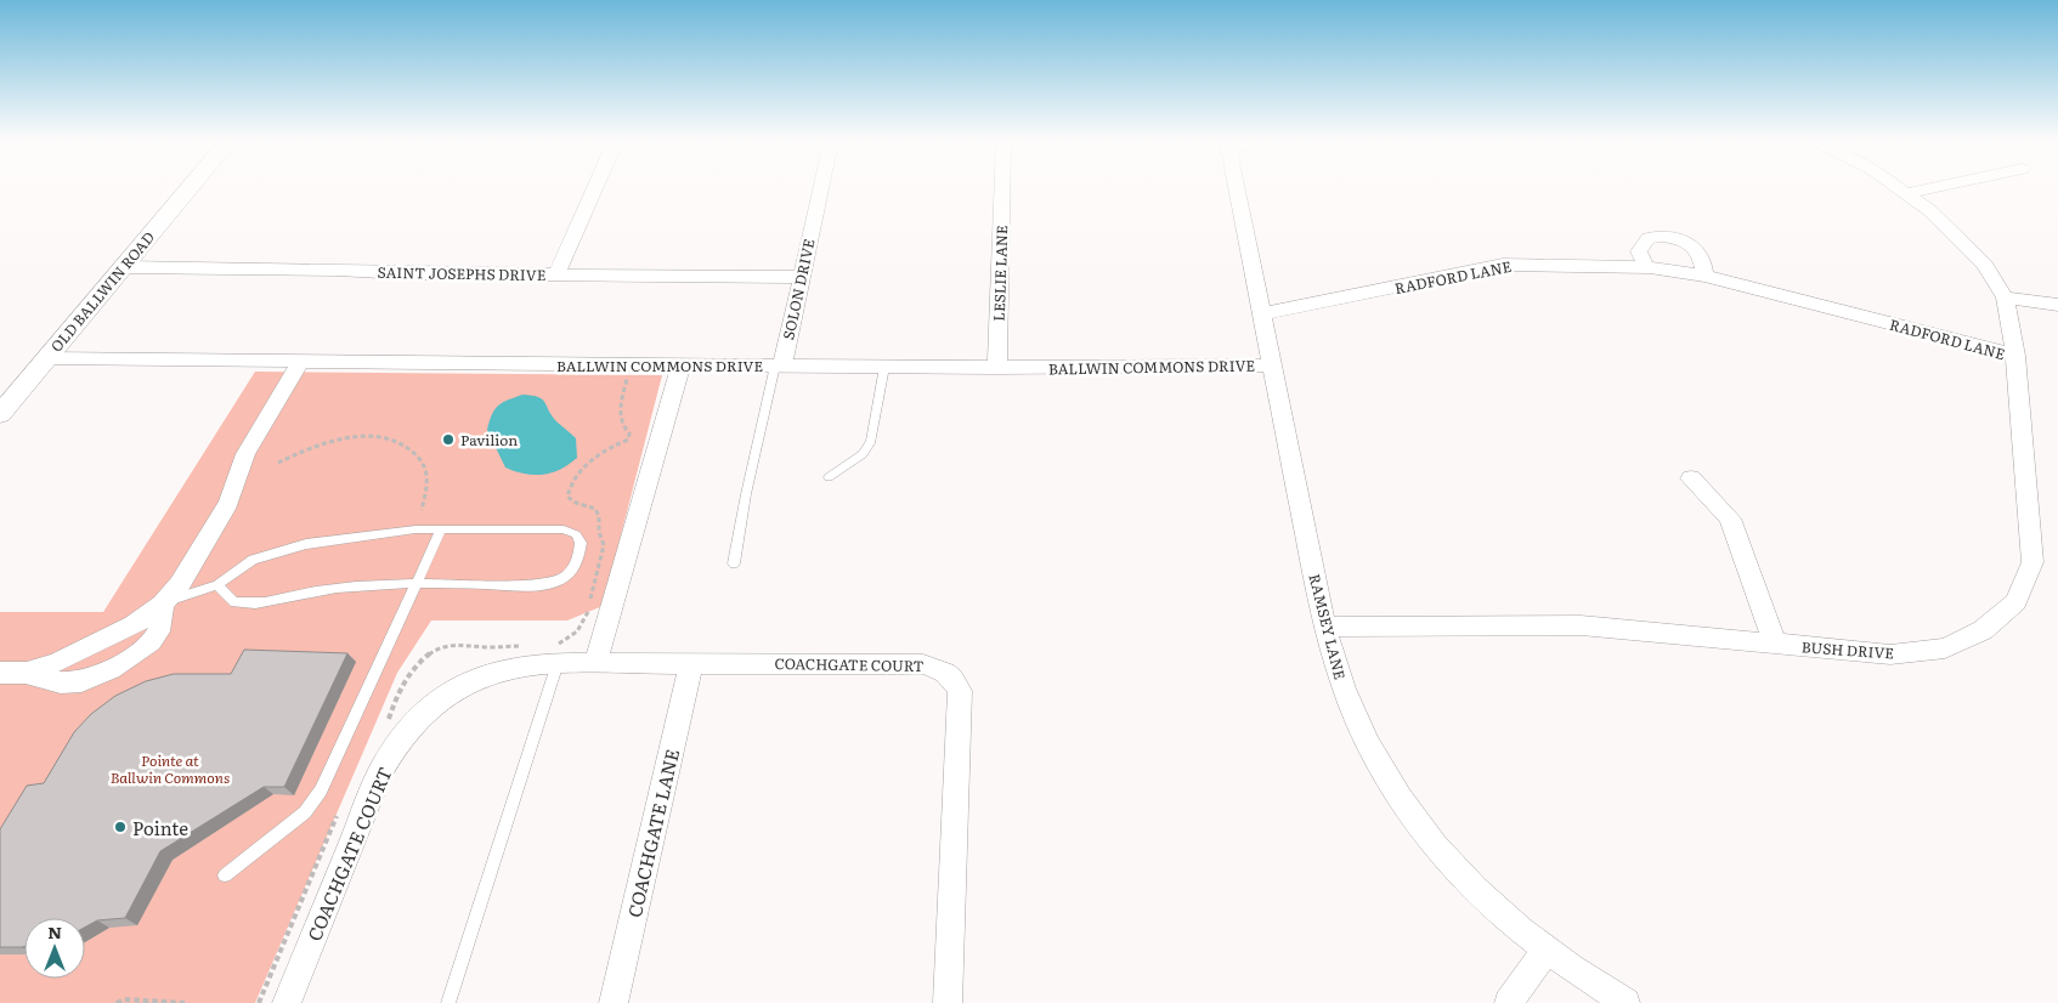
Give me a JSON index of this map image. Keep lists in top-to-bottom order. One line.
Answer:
{"streets":{"street":["SAINT JOSEPHS DRIVE","LESLIE LANE","RADFORD LANE","SOLON DRIVE","OLD BALLWIN ROAD","BALLWIN COMMONS DRIVE","RAMSEY LANE","BUSH DRIVE","COACHGATE COURT","COACHGATE LANE"]},"crossings":[["SAINT JOSEPHS DRIVE","SOLON DRIVE"],["SAINT JOSEPHS DRIVE","OLD BALLWIN ROAD"],["LESLIE LANE","BALLWIN COMMONS DRIVE"],["RADFORD LANE","RAMSEY LANE"],["RADFORD LANE","BUSH DRIVE"],["SOLON DRIVE","BALLWIN COMMONS DRIVE"],["OLD BALLWIN ROAD","BALLWIN COMMONS DRIVE"],["BALLWIN COMMONS DRIVE","RAMSEY LANE"],["RAMSEY LANE","BUSH DRIVE"],["COACHGATE COURT","COACHGATE LANE"]],"parks":["Pointe at Ballwin Commons"],"places":["Pavilion","Pointe"],"north":"top"}
